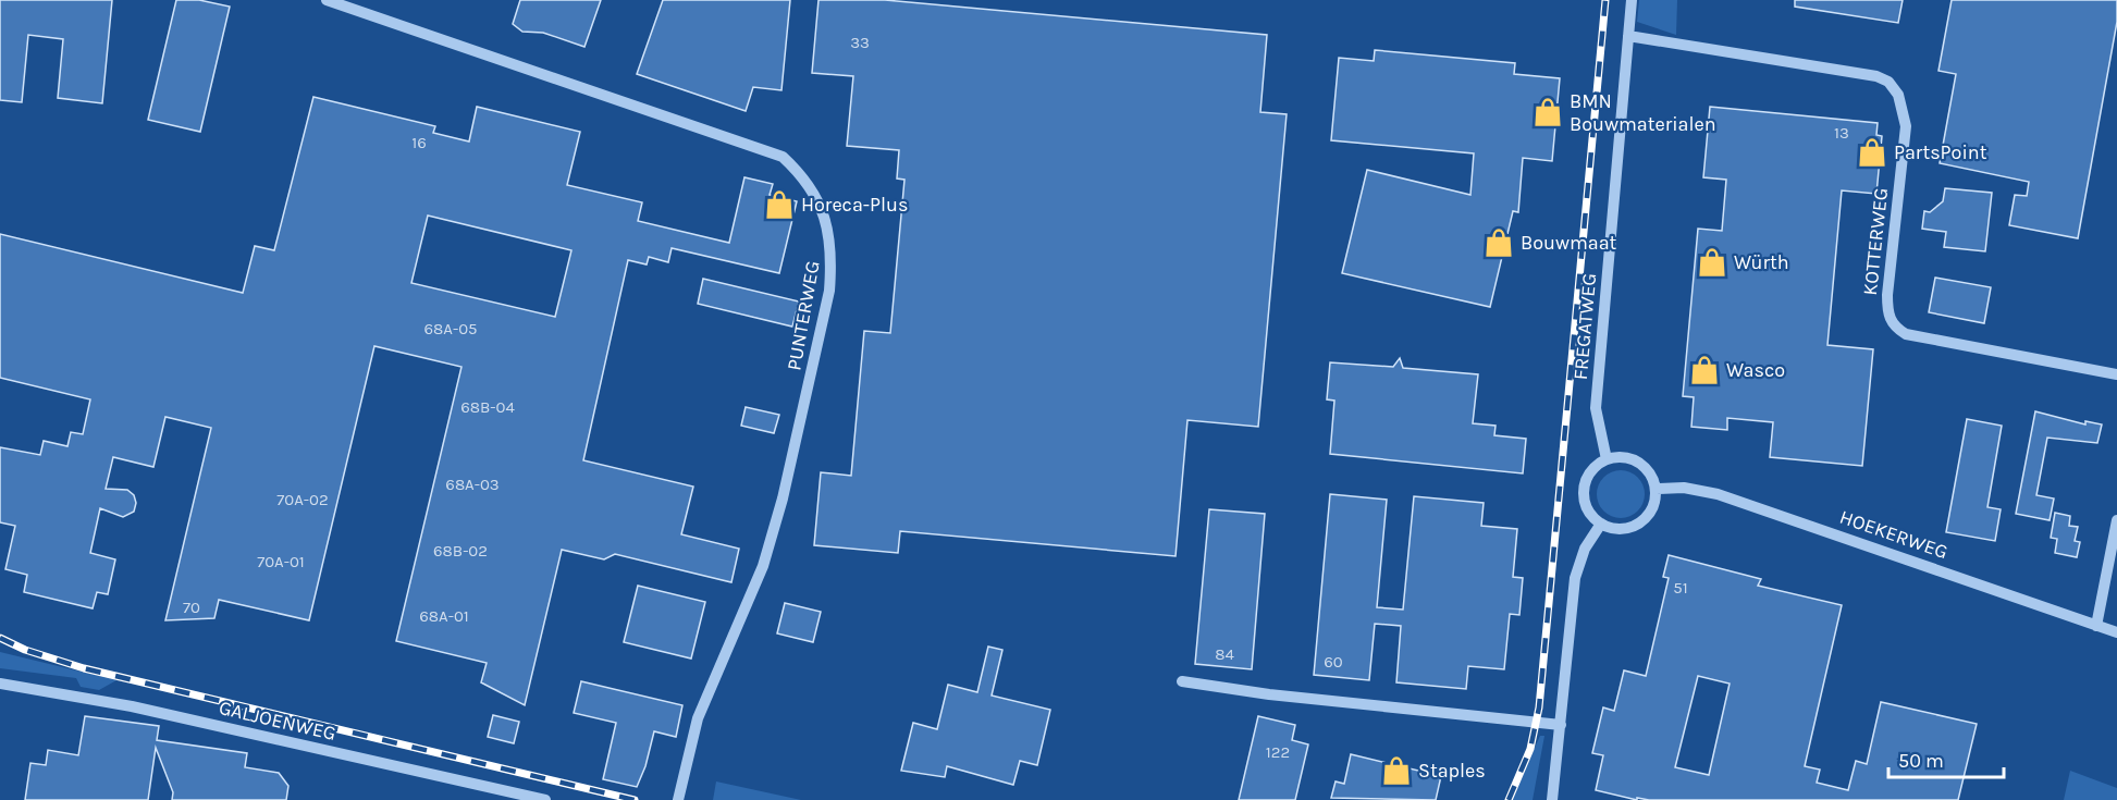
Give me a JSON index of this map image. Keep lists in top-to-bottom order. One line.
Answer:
{"streets":{"street":["KOTTERWEG","PUNTERWEG","FREGATWEG","HOEKERWEG","GALJOENWEG"]},"crossings":[["KOTTERWEG","FREGATWEG"],["FREGATWEG","HOEKERWEG"]],"places":{"shop":["BMN Bouwmaterialen","PartsPoint","Horeca-Plus","Bouwmaat","Würth","Wasco","Staples"]},"house_numbers":["33","13","16","68A-05","68B-04","68A-03","70A-02","68B-02","70A-01","51","70","68A-01","84","60","122"],"scale_bar":"50 m"}
